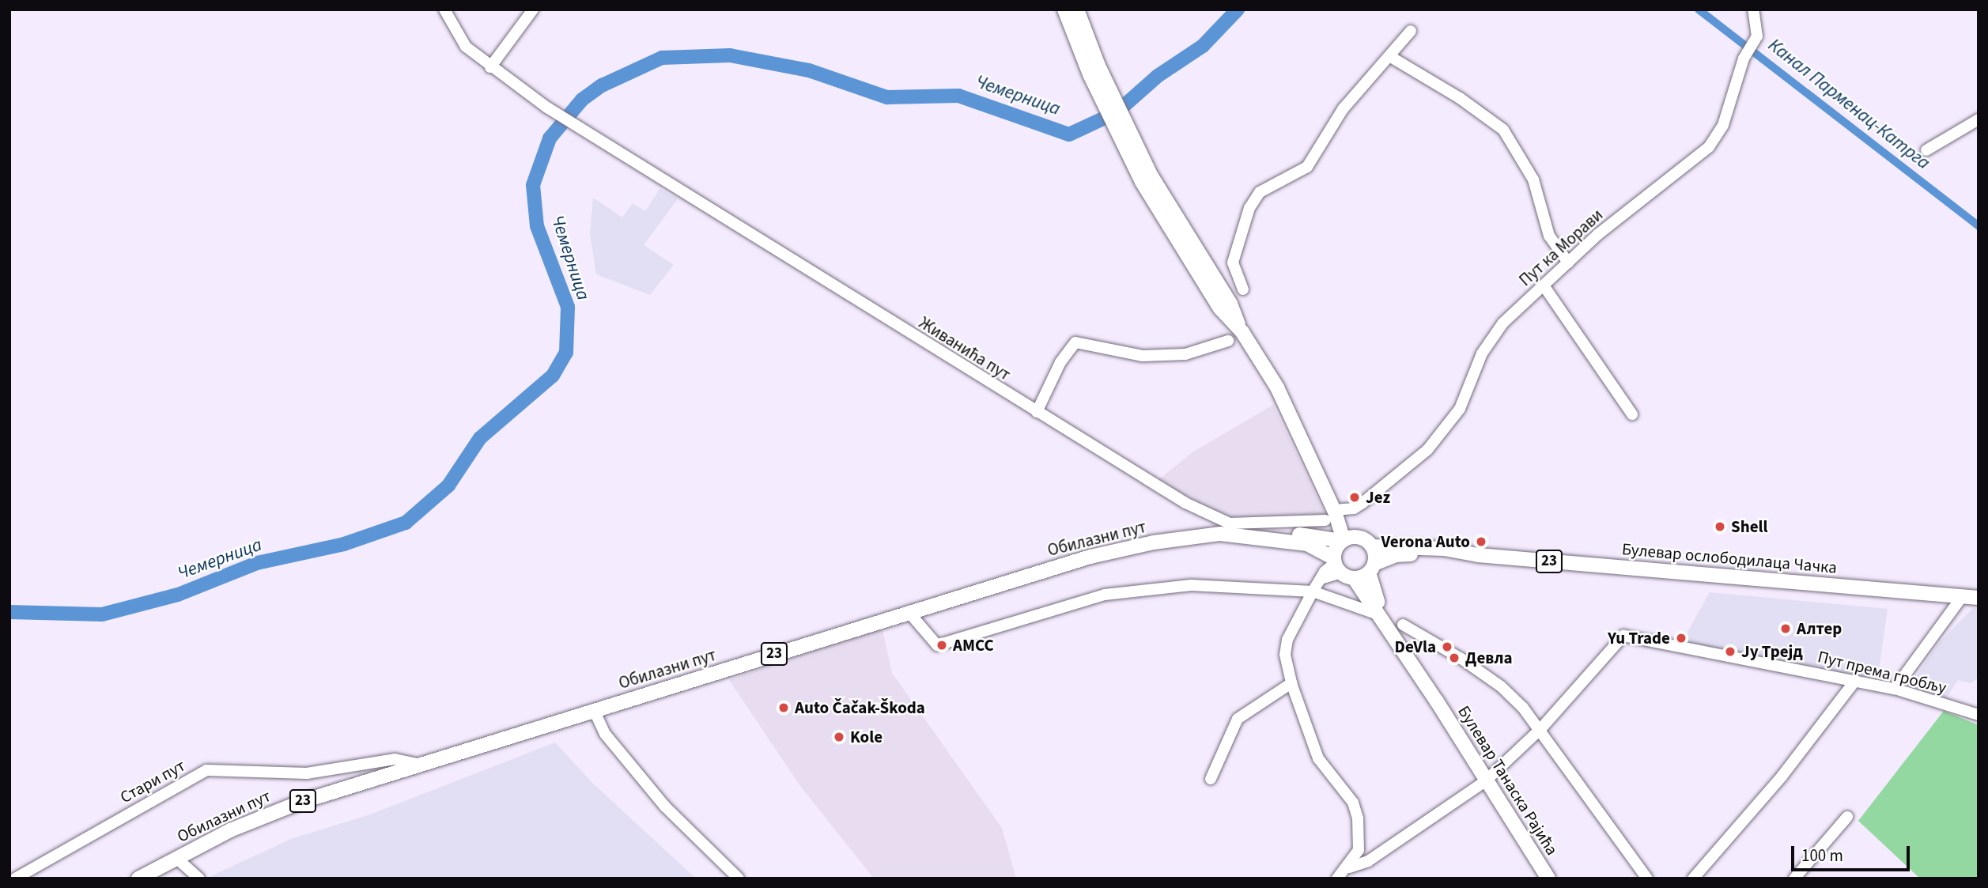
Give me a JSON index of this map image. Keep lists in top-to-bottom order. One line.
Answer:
{"streets":{"main road":["Обилазни пут","Булевар ослободилаца Чачка","23","Булевар Танаска Рајића"],"street":["Пут ка Морави","Живанића пут","Пут према гробљу","Стари пут"]},"crossings":[["Пут ка Морави","Живанића пут"],["Живанића пут","Обилазни пут"],["Живанића пут","23"],["Обилазни пут","23"],["Обилазни пут","Стари пут"],["Булевар ослободилаца Чачка","23"]],"water":["Чемерница","Канал Парменац-Катрга"],"places":["Jez","Shell","Verona Auto","Алтер","Yu Trade","АМСС","DeVla","Ју Трејд","Девла","Auto Čačak-Škoda","Kole"],"scale_bar":"100 m"}
